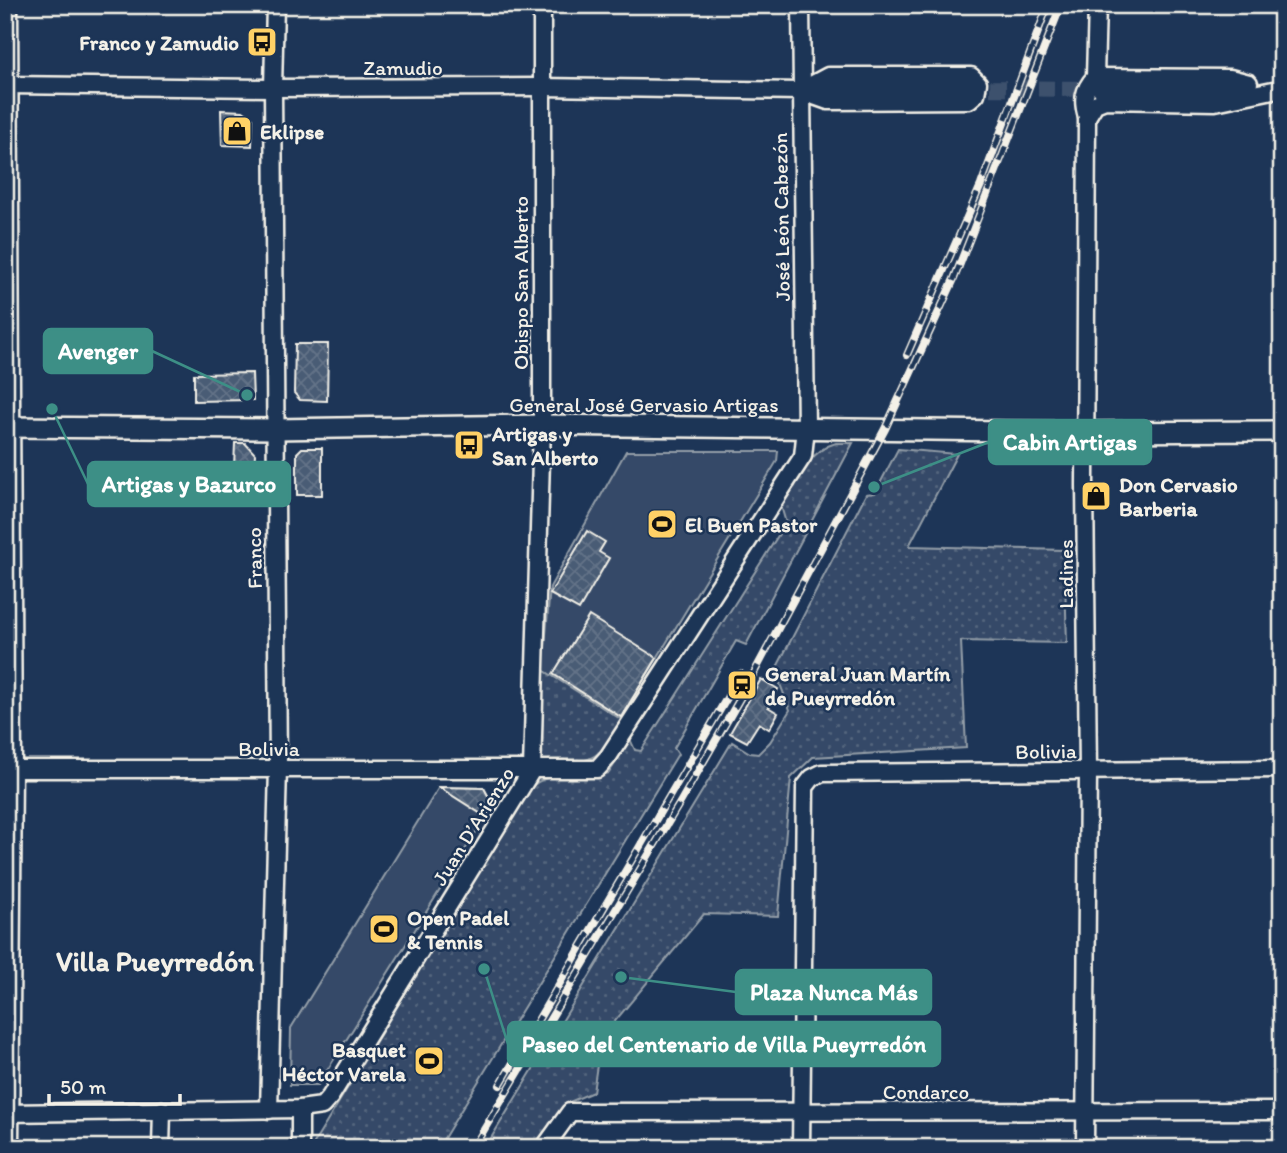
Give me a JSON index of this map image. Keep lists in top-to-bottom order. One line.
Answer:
{"streets":{"street":["Zamudio","José León Cabezón","Obispo San Alberto","General José Gervasio Artigas","Franco","Ladines","Bolivia","Juan D’Arienzo","Condarco"]},"crossings":[["Zamudio","José León Cabezón"],["Zamudio","Obispo San Alberto"],["Zamudio","Franco"],["José León Cabezón","General José Gervasio Artigas"],["José León Cabezón","Juan D’Arienzo"],["Obispo San Alberto","General José Gervasio Artigas"],["Obispo San Alberto","Bolivia"],["Obispo San Alberto","Juan D’Arienzo"],["General José Gervasio Artigas","Franco"],["General José Gervasio Artigas","Ladines"],["General José Gervasio Artigas","Juan D’Arienzo"],["Franco","Bolivia"],["Ladines","Bolivia"],["Ladines","Condarco"],["Bolivia","Juan D’Arienzo"],["Bolivia","Condarco"]],"districts":["Villa Pueyrredón"],"places":{"bus stop":["Franco y Zamudio","Artigas y San Alberto"],"shop":["Eklipse","Don Cervasio Barberia"],"other":["Avenger","Artigas y Bazurco","Cabin Artigas","Paseo del Centenario de Villa Pueyrredón","Plaza Nunca Más"],"sports":["El Buen Pastor","Open Padel & Tennis","Basquet Héctor Varela"],"station":["General Juan Martín de Pueyrredón"]},"scale_bar":"50 m"}
